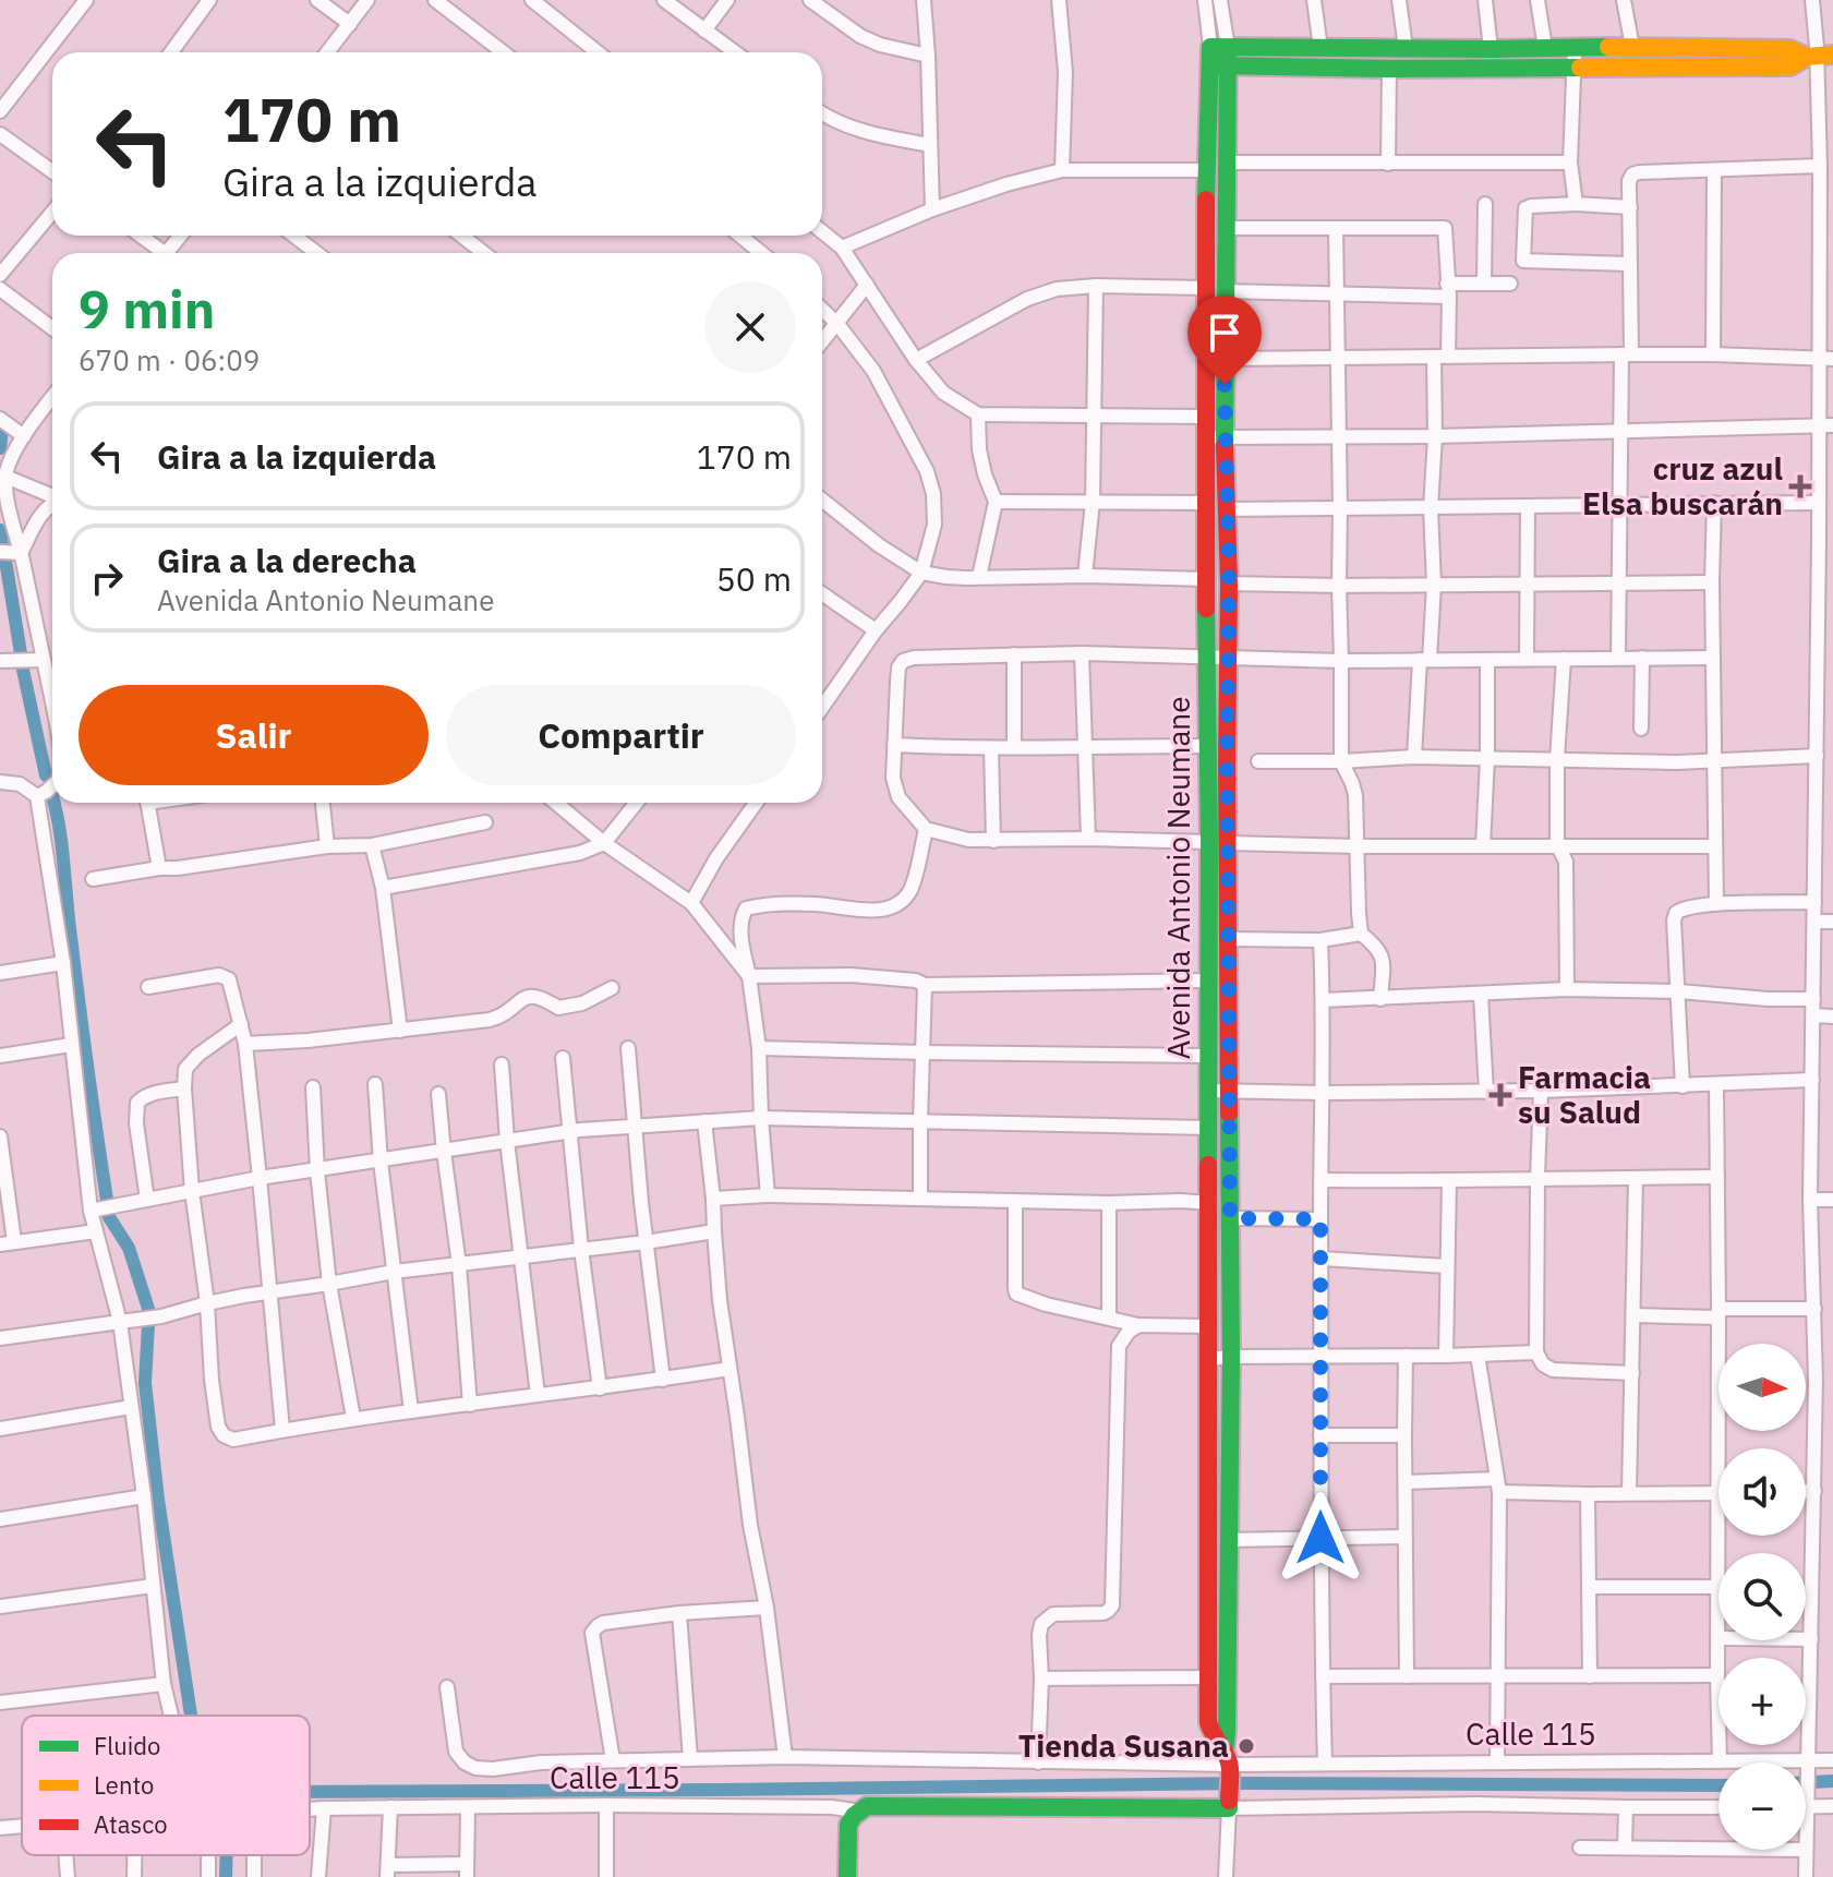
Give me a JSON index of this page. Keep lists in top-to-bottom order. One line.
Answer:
{"streets":{"street":["Avenida Antonio Neumane","Calle 115"]},"crossings":[["Avenida Antonio Neumane","Calle 115"]],"places":{"health":["cruz azul Elsa buscarán","Farmacia su Salud"],"other":["Tienda Susana"]},"legend":["Fluido","Lento","Atasco"],"north":"right","page":{"turn":["170 m","Gira a la izquierda"],"heading":["9 min","670 m · 06:09"],"list":[{"name":"Gira a la izquierda","value":"170 m"},{"name":"Gira a la derecha","note":"Avenida Antonio Neumane","value":"50 m"}],"buttons":["Salir","Compartir"],"map_buttons":["+","−"]}}
